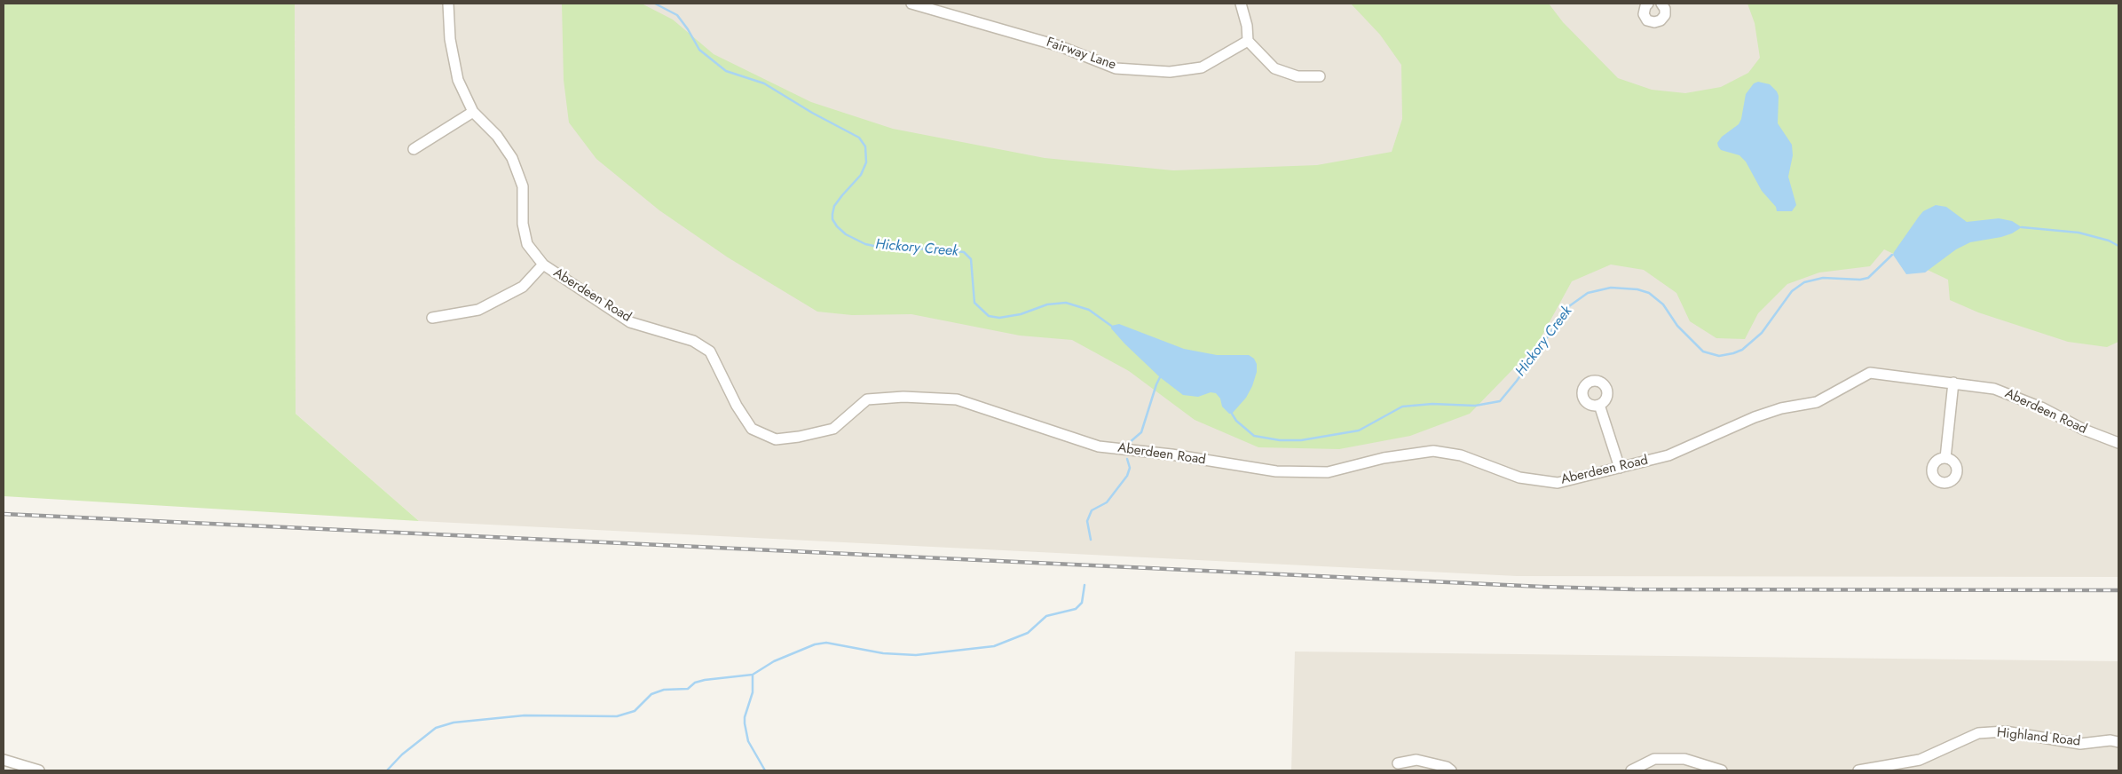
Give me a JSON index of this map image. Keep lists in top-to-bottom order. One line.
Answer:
{"streets":{"street":["Fairway Lane","Aberdeen Road","Highland Road"]},"water":["Hickory Creek"]}
